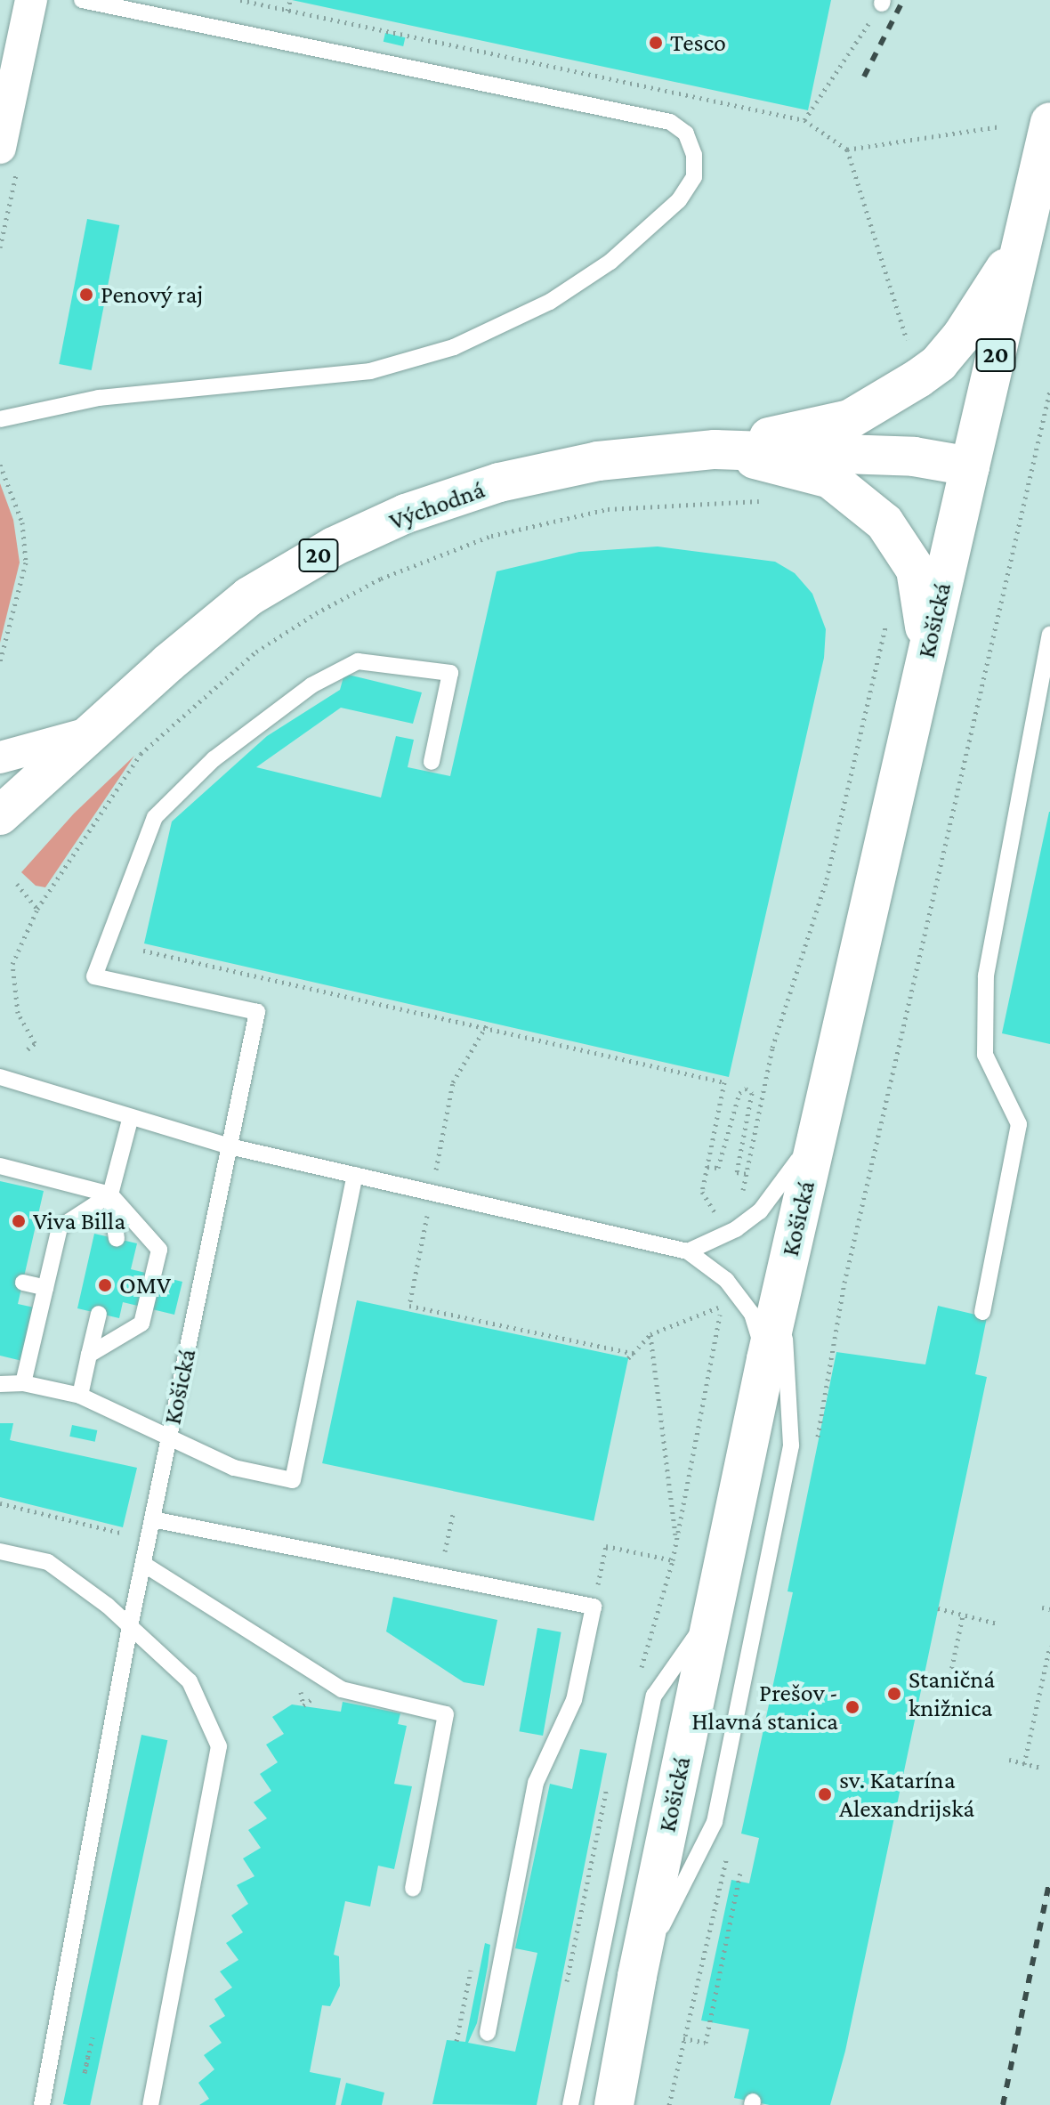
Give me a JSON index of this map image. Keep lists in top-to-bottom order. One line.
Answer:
{"streets":{"street":["20","Východná","Košická"]},"crossings":[["Východná","Košická"]],"places":["Tesco","Penový raj","Viva Billa","OMV","Staničná knižnica","Prešov - Hlavná stanica","sv. Katarína Alexandrijská"]}
